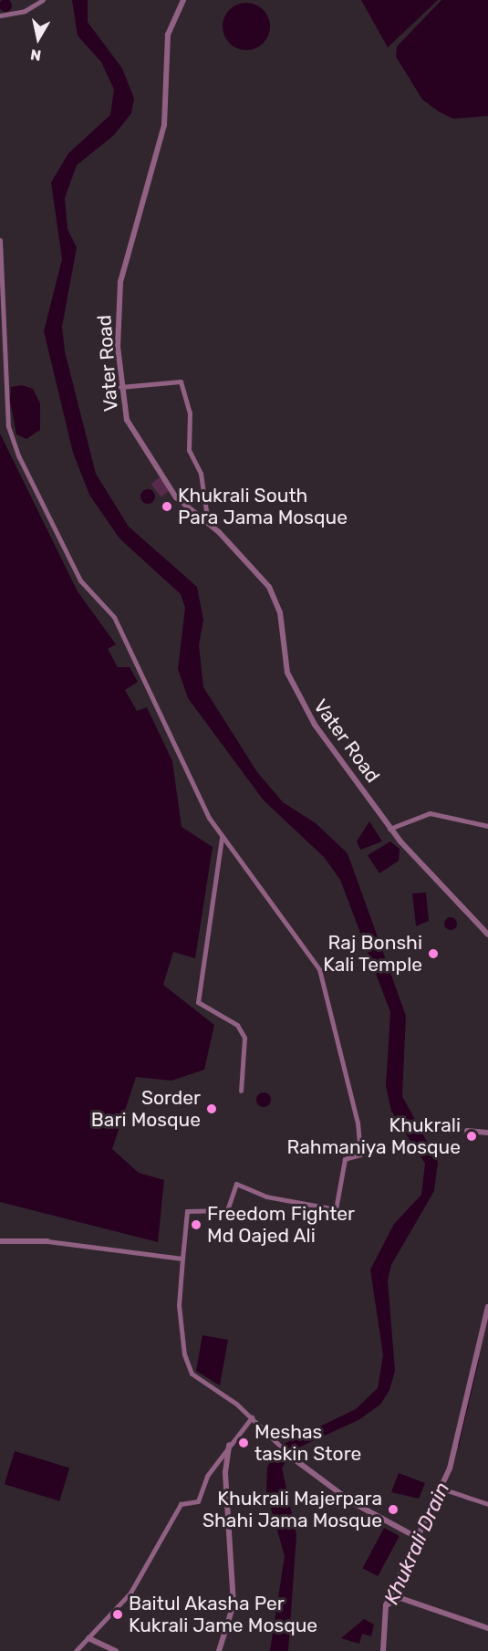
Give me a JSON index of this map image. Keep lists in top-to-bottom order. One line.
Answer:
{"streets":{"street":["Vater Road"]},"water":["Khukrali Drain"],"places":["Khukrali South Para Jama Mosque","Raj Bonshi Kali Temple","Sorder Bari Mosque","Khukrali Rahmaniya Mosque","Freedom Fighter Md Oajed Ali","Meshas taskin Store","Khukrali Majerpara Shahi Jama Mosque","Baitul Akasha Per Kukrali Jame Mosque"],"north":"bottom"}
